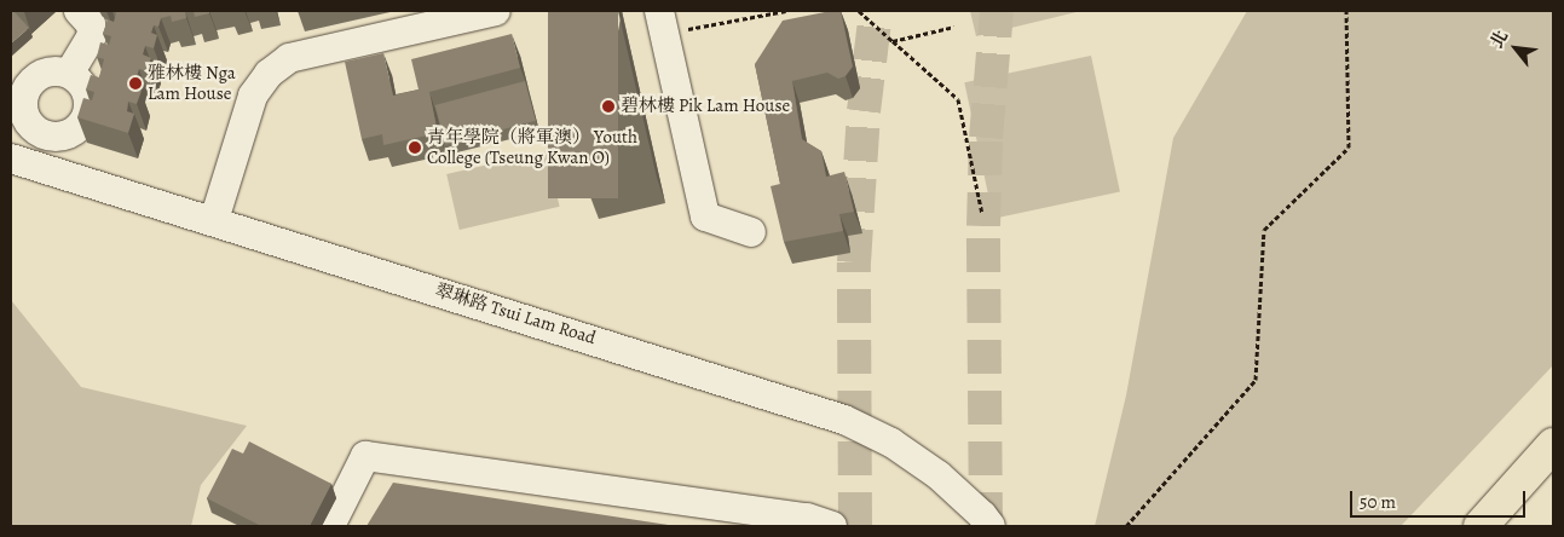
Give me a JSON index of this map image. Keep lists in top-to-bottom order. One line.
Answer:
{"streets":{"street":["翠琳路 Tsui Lam Road"]},"places":["雅林樓 Nga Lam House","碧林樓 Pik Lam House","青年學院（將軍澳） Youth College (Tseung Kwan O)"],"scale_bar":"50 m","north":"top left"}
